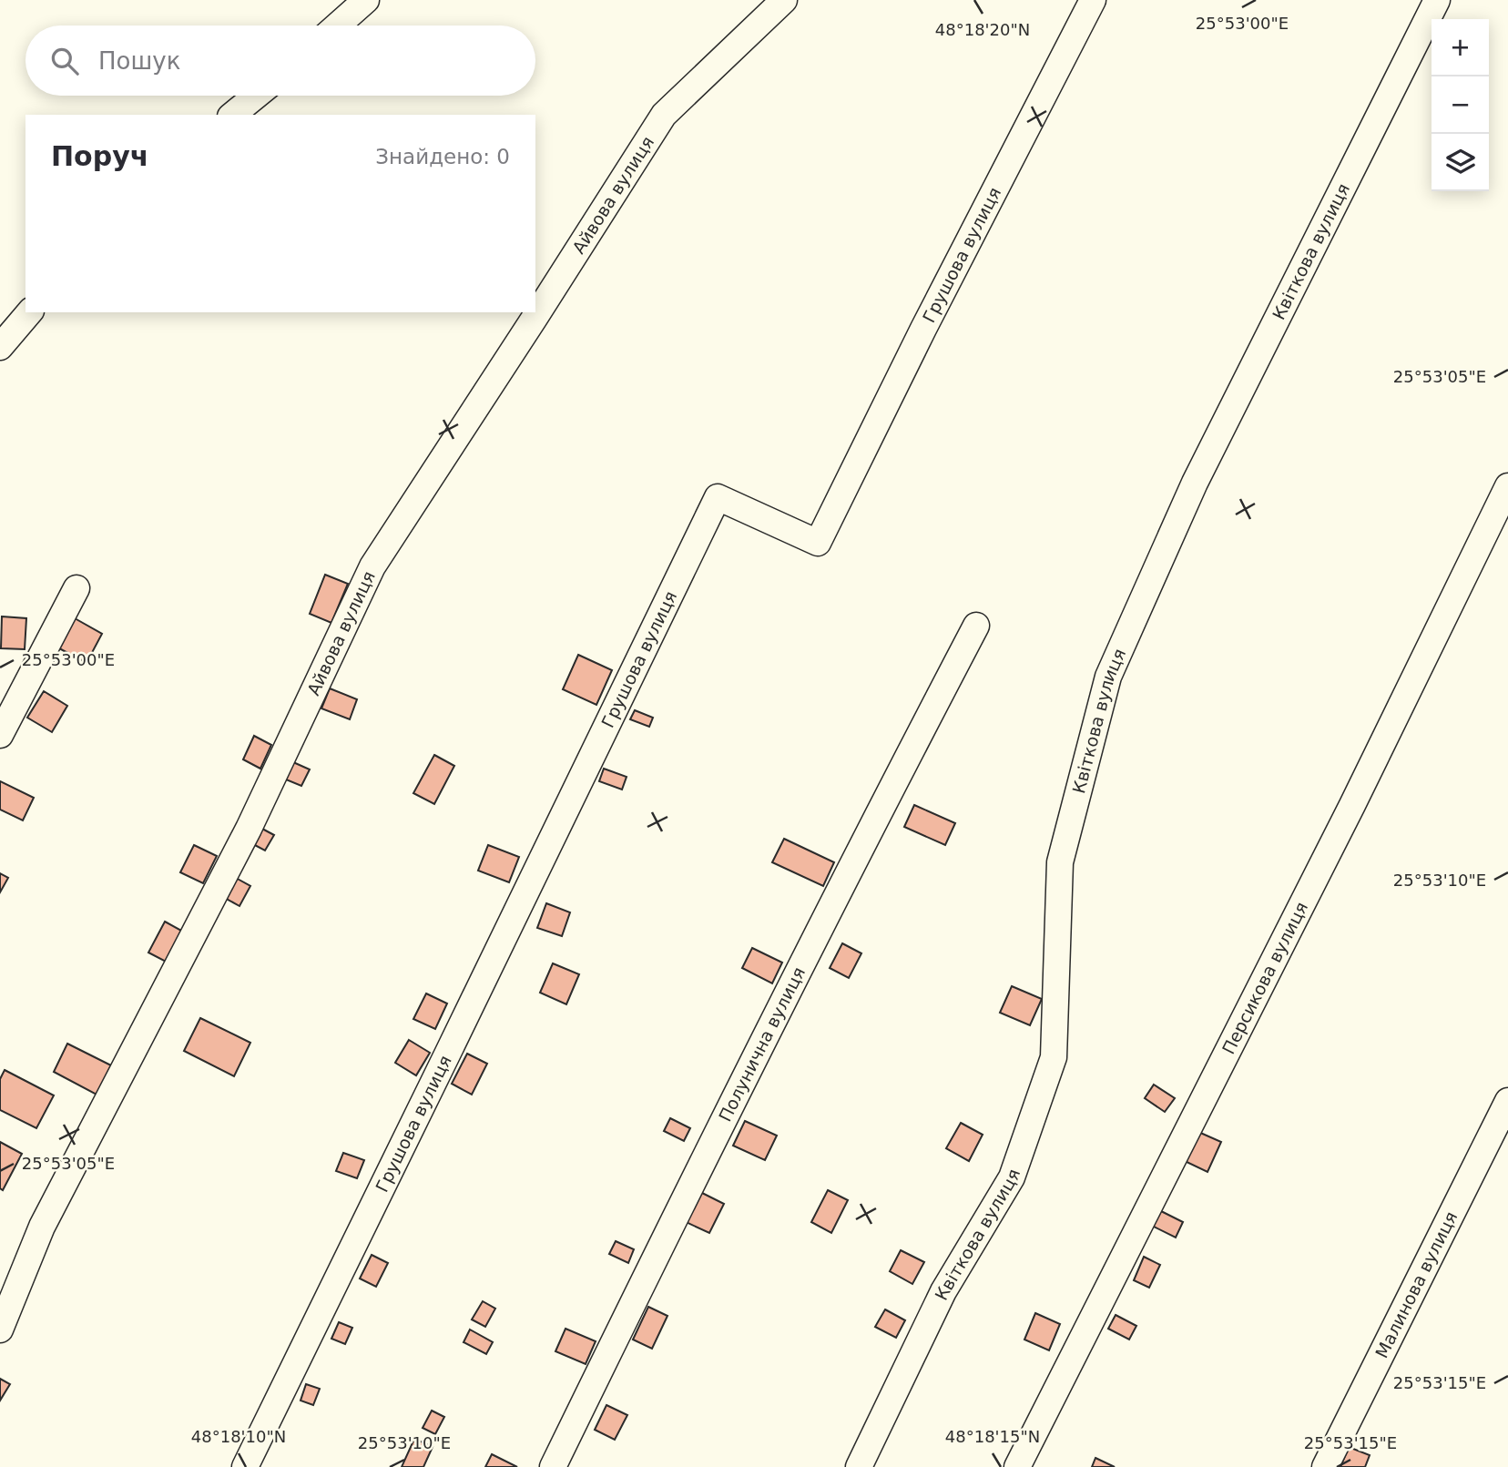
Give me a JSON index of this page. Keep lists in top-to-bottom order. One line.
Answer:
{"streets":{"street":["Айвова вулиця","Квіткова вулиця","Грушова вулиця","Персикова вулиця","Полунична вулиця","Малинова вулиця"]},"page":{"map_buttons":["+","−"],"search":"Пошук","heading":["Поруч","Знайдено: 0"]},"coordinates":["25°53'00\"E","48°18'20\"N","25°53'05\"E","25°53'10\"E","25°53'15\"E","48°18'10\"N","48°18'15\"N"]}
